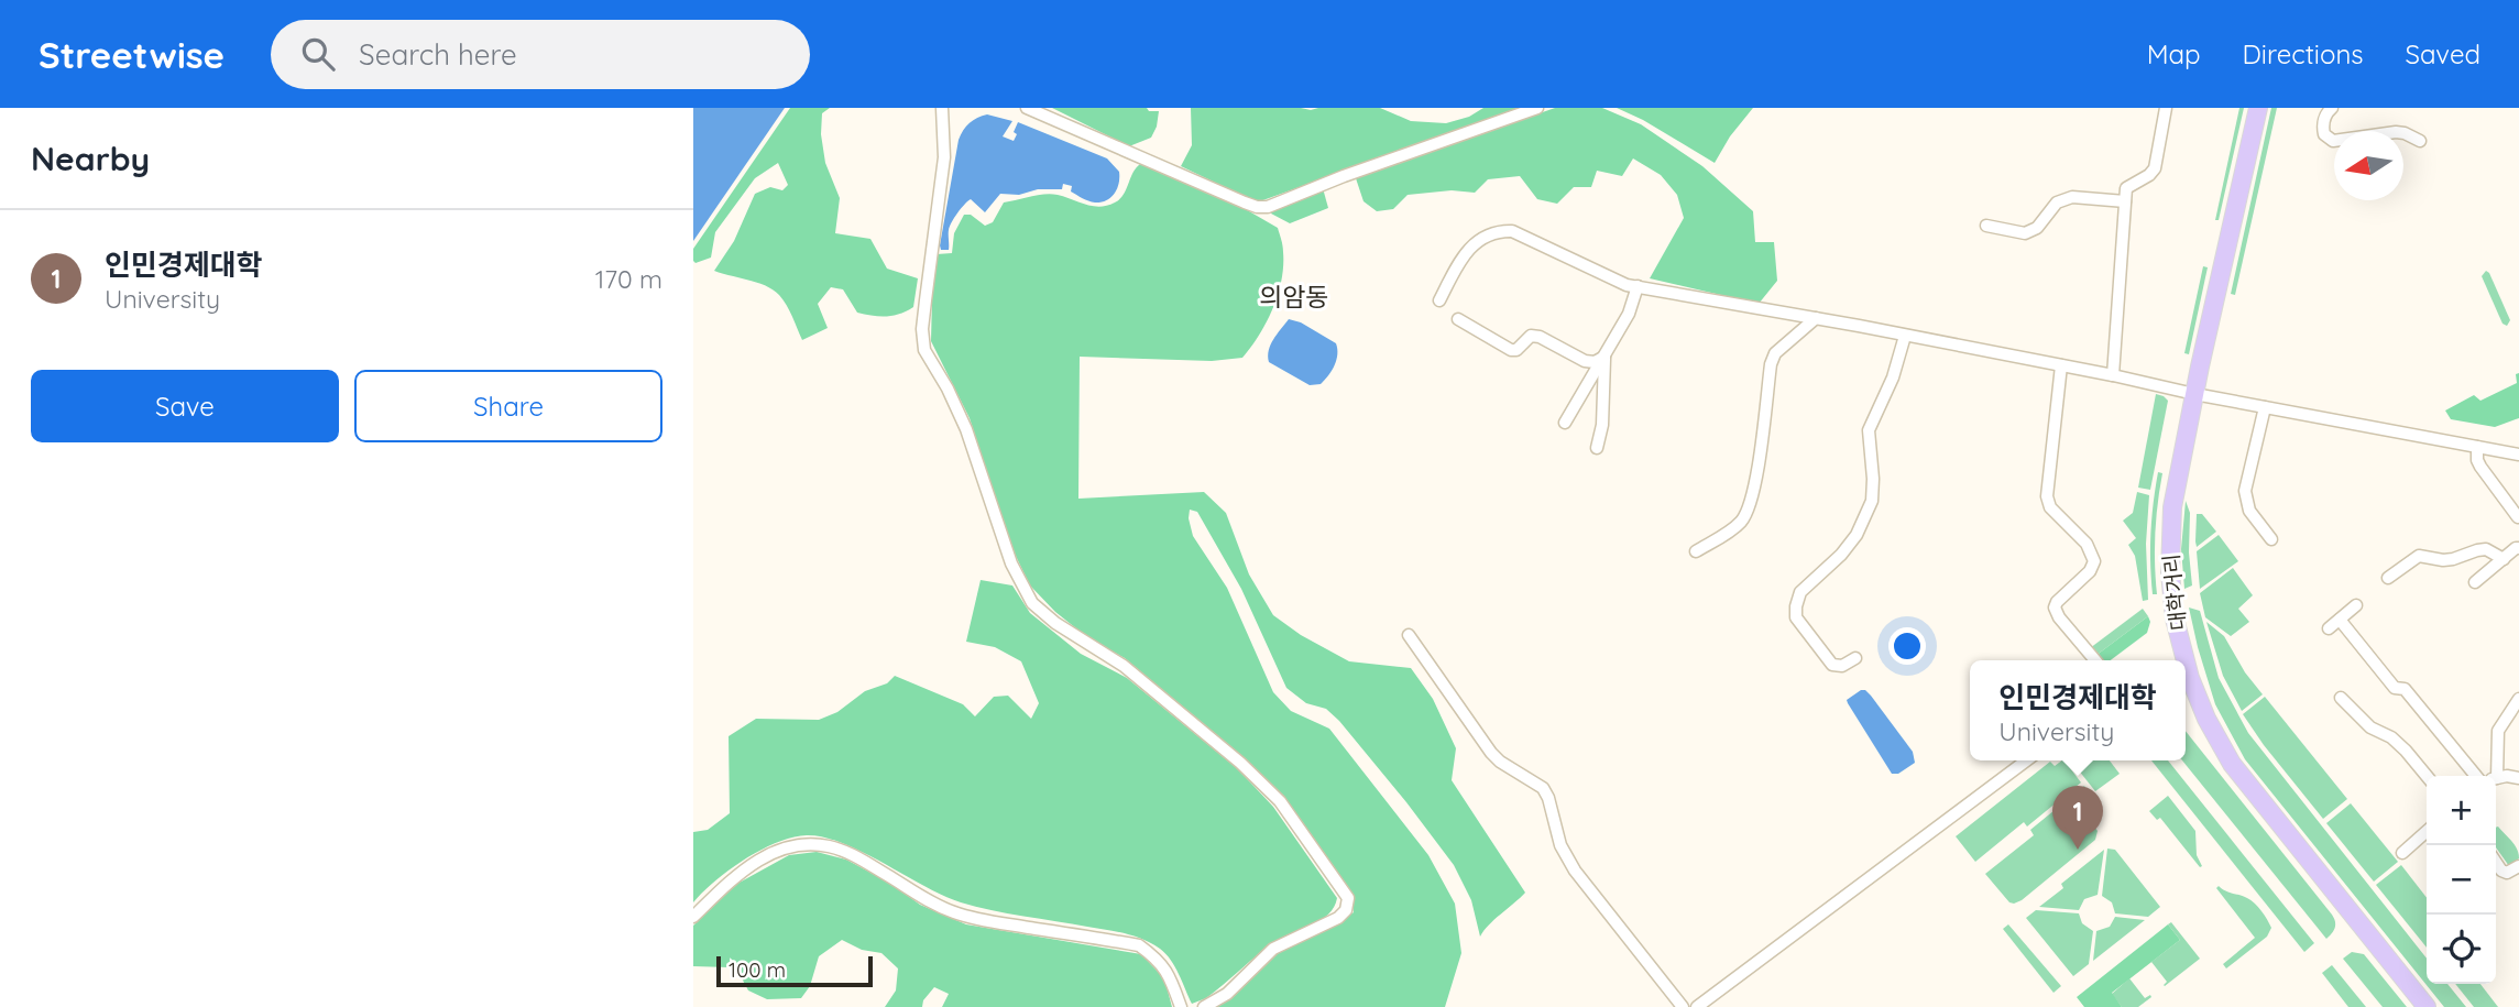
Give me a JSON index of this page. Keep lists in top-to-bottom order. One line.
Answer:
{"streets":{"main road":["대학거리"]},"districts":["의암동"],"scale_bar":"100 m","north":"left","page":{"header":"Streetwise","search":"Search here","nav":["Map","Directions","Saved"],"heading":"Nearby","list":[{"mark":"1","name":"인민경제대학","note":"University","value":"170 m"}],"buttons":["Save","Share"],"popup":["인민경제대학","University"],"map_buttons":["+","−"],"pins":"1","scale":"100 m"}}
